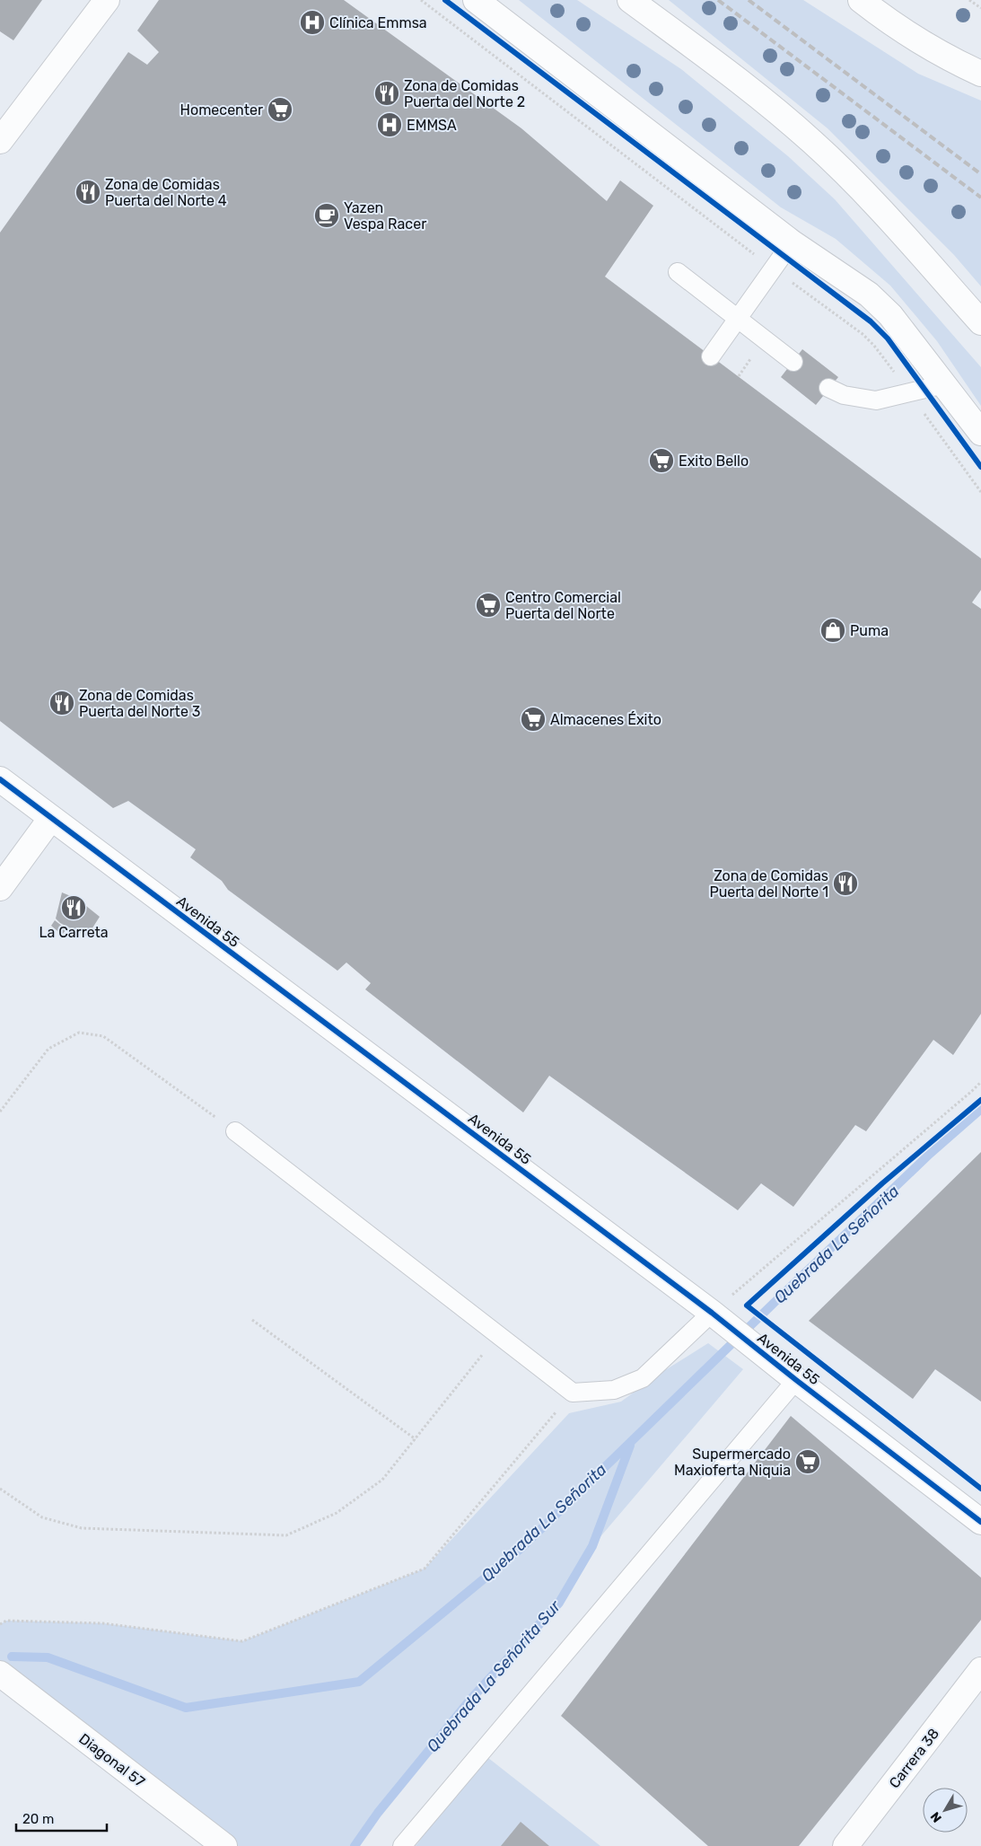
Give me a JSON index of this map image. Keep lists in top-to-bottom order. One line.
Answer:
{"streets":{"main road":["Avenida 55","Carrera 38","Diagonal 57"]},"water":["Quebrada La Señorita","Quebrada La Señorita Sur"],"places":{"hospital":["Clínica Emmsa","EMMSA"],"restaurant":["Zona de Comidas Puerta del Norte 2","Zona de Comidas Puerta del Norte 4","Zona de Comidas Puerta del Norte 3","Zona de Comidas Puerta del Norte 1","La Carreta"],"supermarket":["Homecenter","Exito Bello","Centro Comercial Puerta del Norte","Almacenes Éxito","Supermercado Maxioferta Niquia"],"cafe":["Yazen Vespa Racer"],"shop":["Puma"]},"scale_bar":"20 m","north":"bottom left"}
